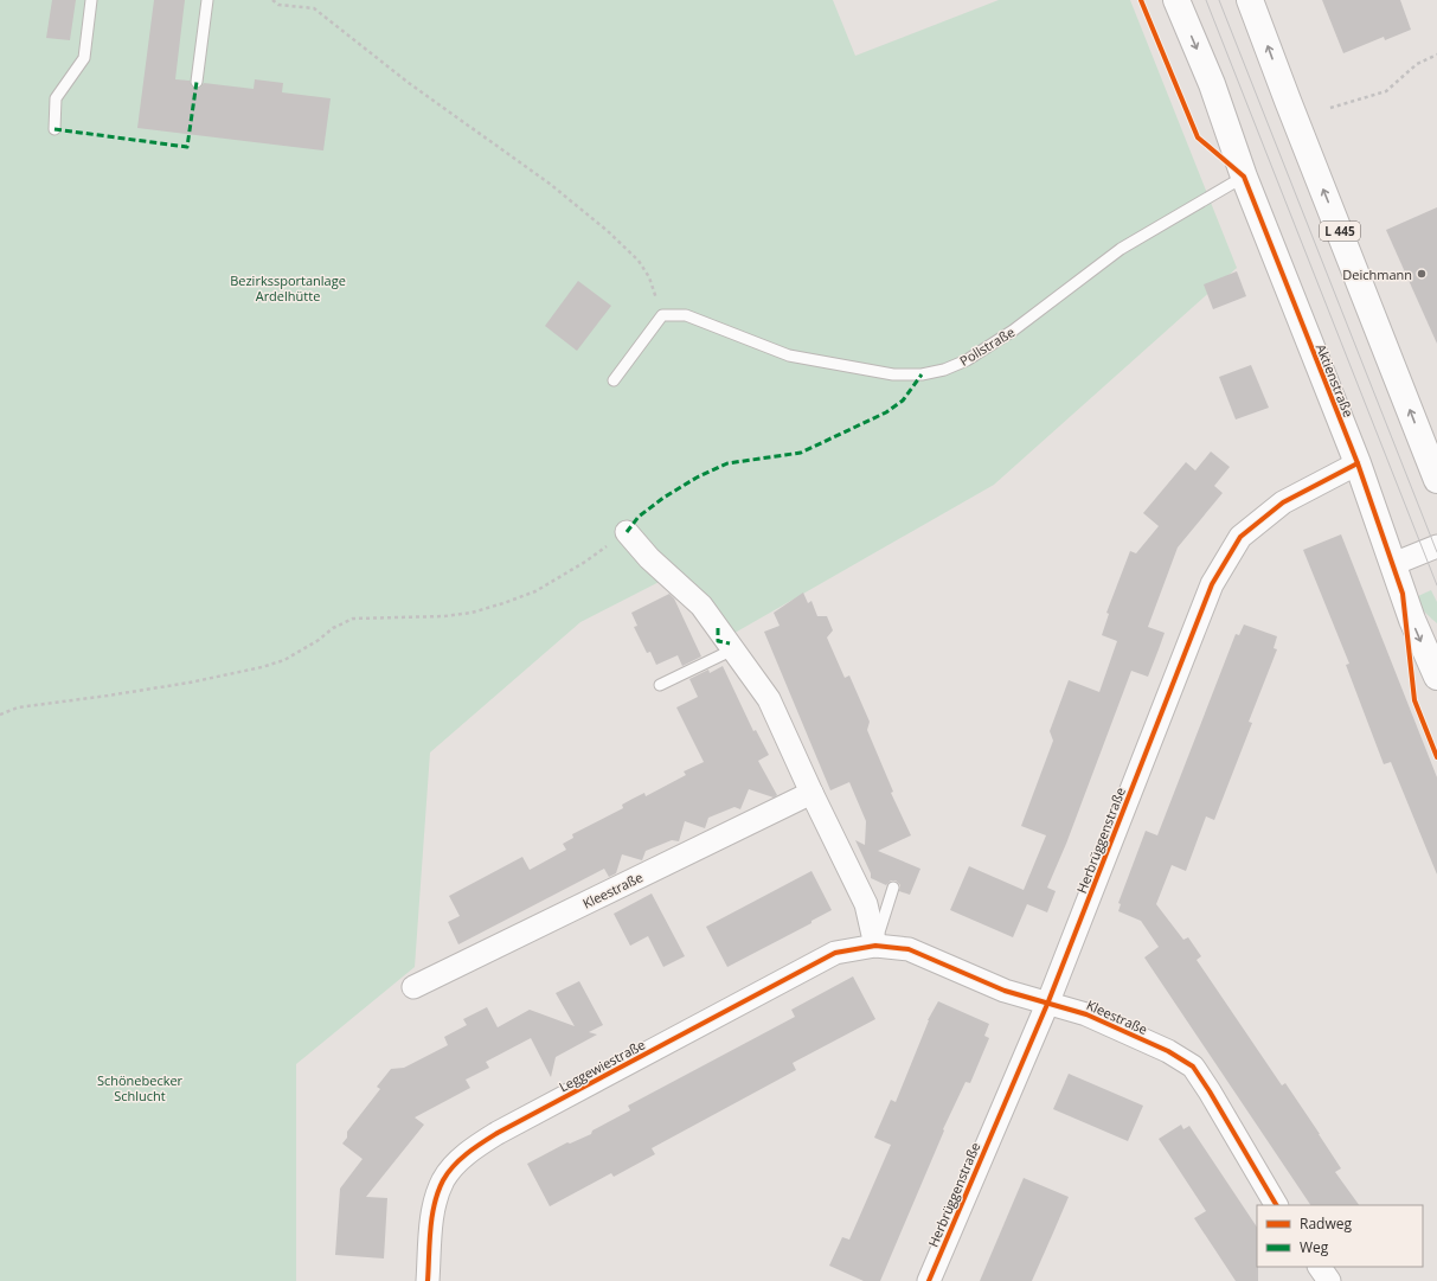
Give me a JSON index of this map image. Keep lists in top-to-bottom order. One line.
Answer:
{"streets":{"main road":["L 445","Aktienstraße"],"street":["Herbrüggenstraße","Kleestraße","Leggewiestraße"],"lane":["Pollstraße"]},"crossings":[["Pollstraße","Aktienstraße"],["Aktienstraße","Herbrüggenstraße"],["Herbrüggenstraße","Kleestraße"],["Kleestraße","Leggewiestraße"]],"parks":["Bezirkssportanlage Ardelhütte","Schönebecker Schlucht"],"places":["Deichmann"],"legend":["Radweg","Weg"]}
